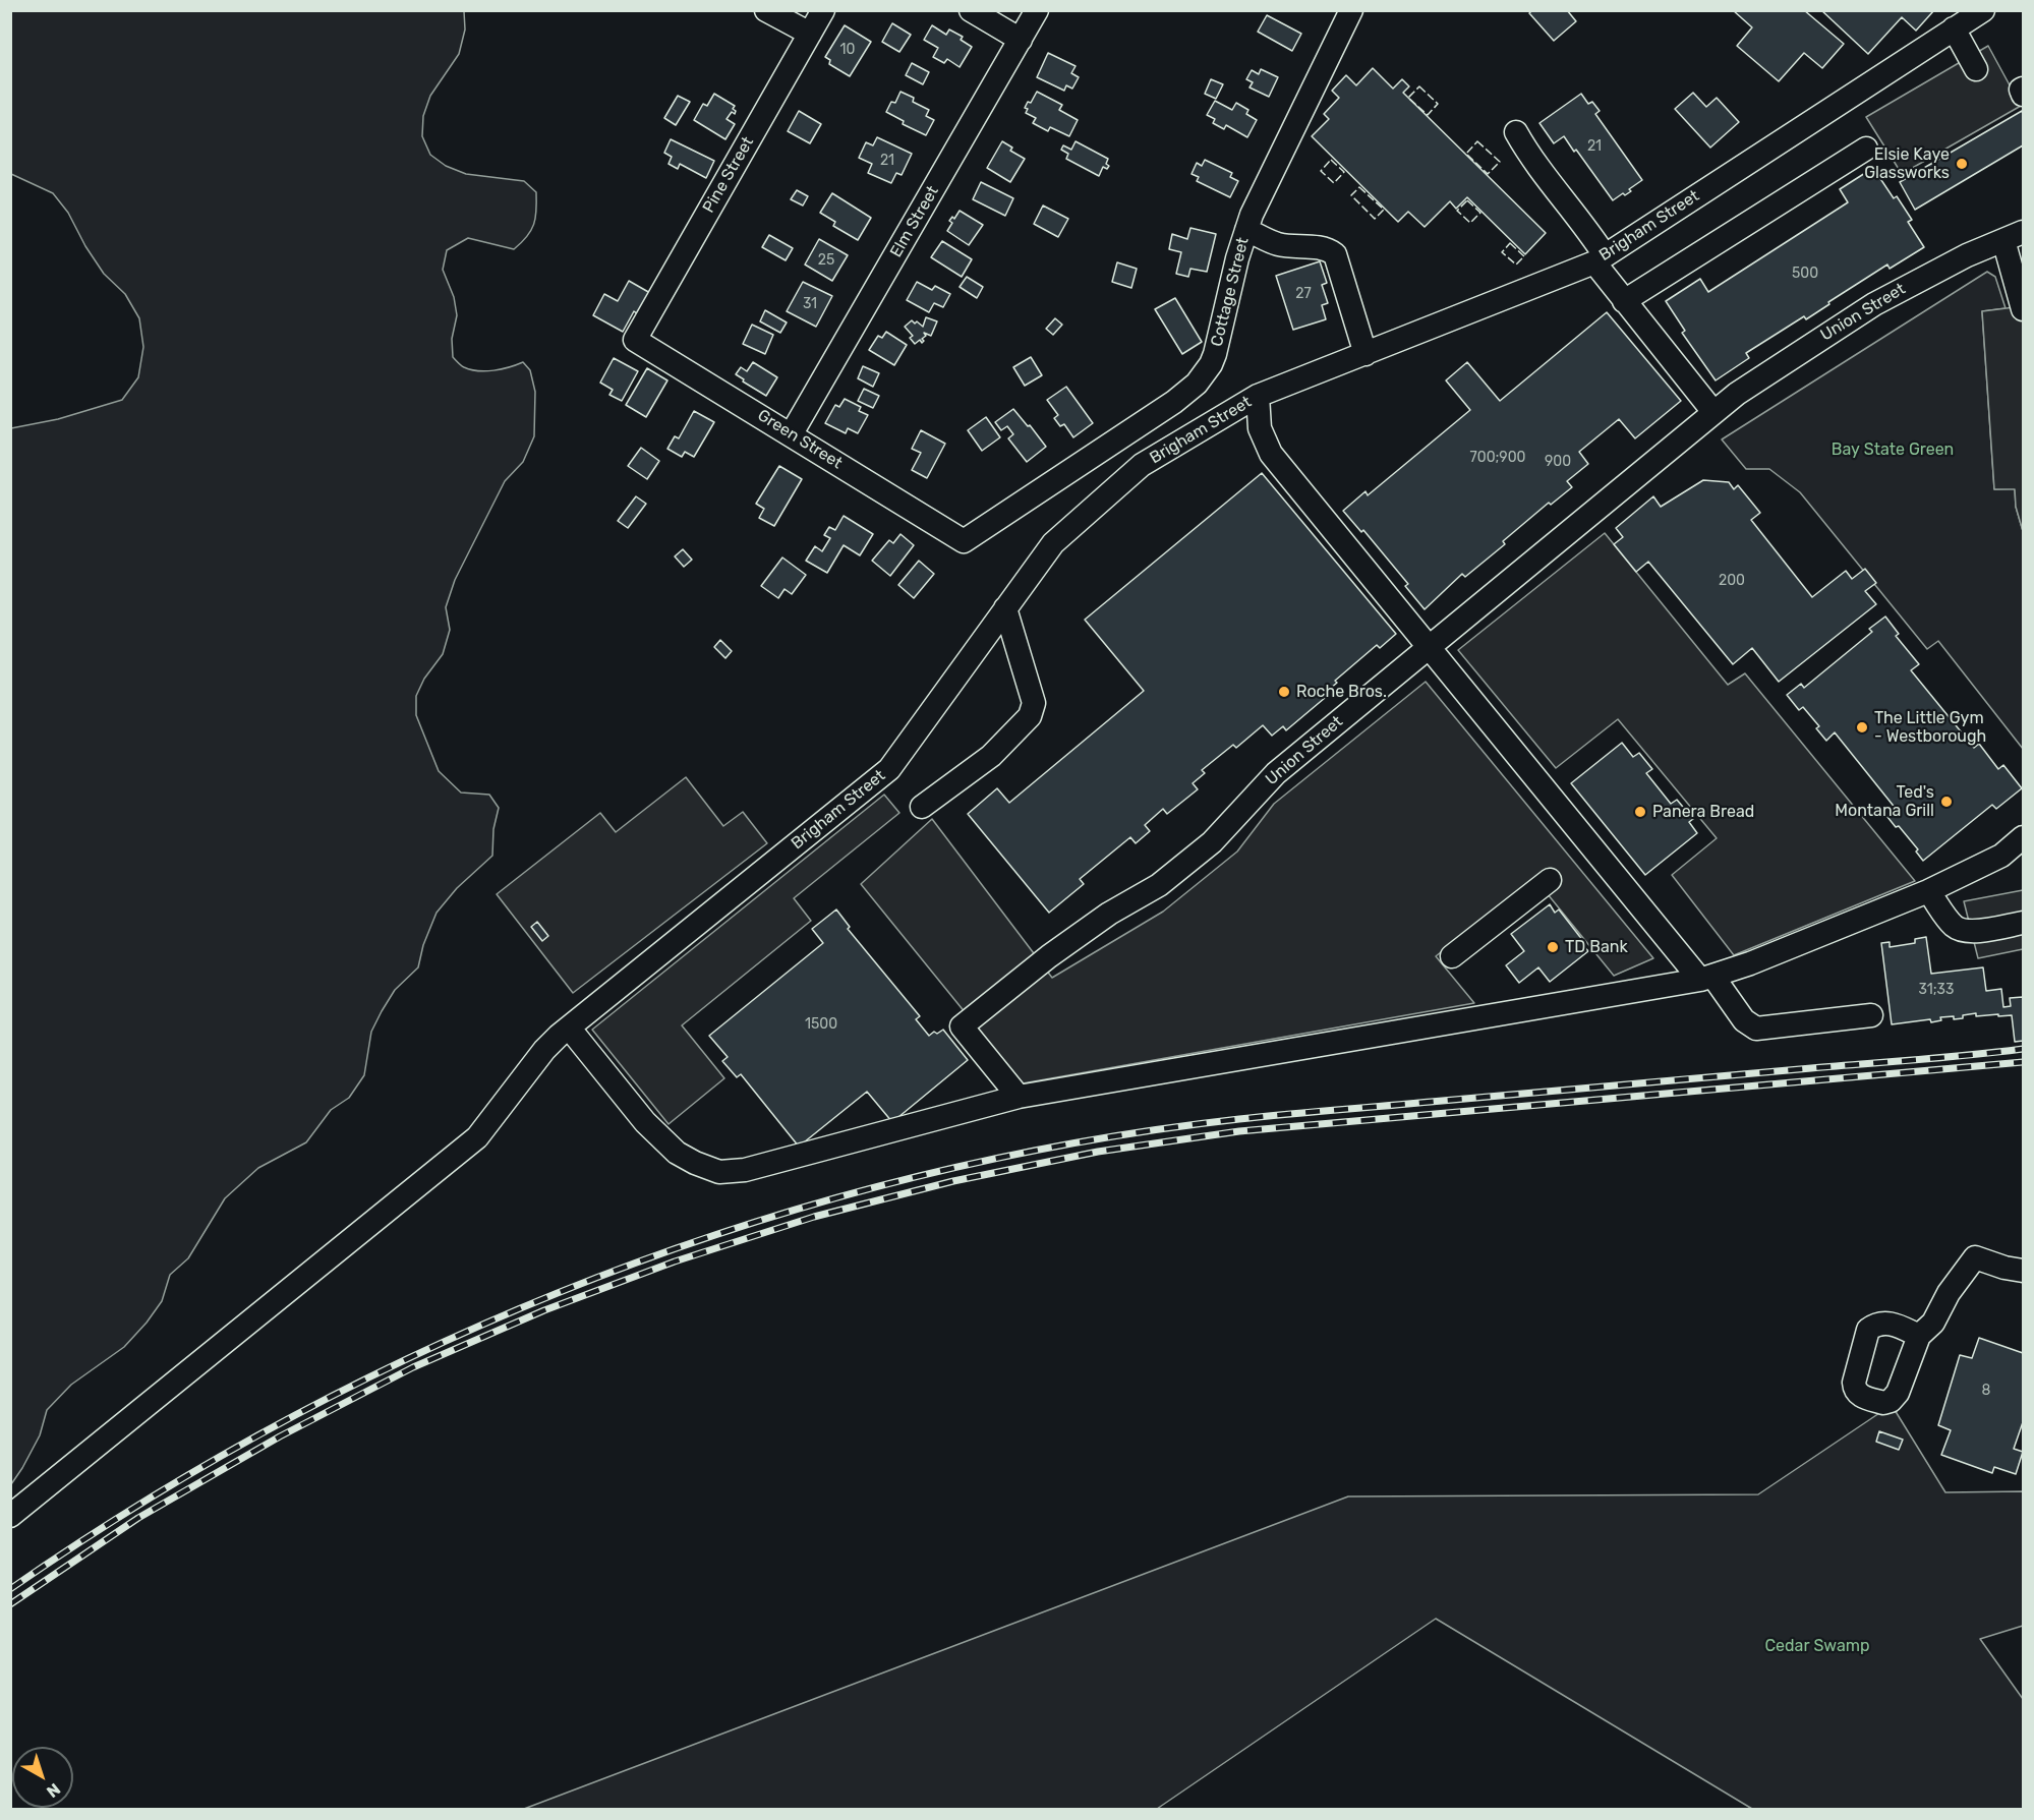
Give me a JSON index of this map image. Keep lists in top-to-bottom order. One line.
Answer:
{"streets":{"street":["Pine Street","Elm Street","Brigham Street","Cottage Street","Union Street","Green Street"]},"crossings":[["Pine Street","Green Street"],["Elm Street","Green Street"],["Cottage Street","Green Street"]],"parks":["Bay State Green","Cedar Swamp"],"places":["Elsie Kaye Glassworks","Roche Bros.","The Little Gym - Westborough","Ted's Montana Grill","Panera Bread","TD Bank"],"house_numbers":["10","21","21","25","500","27","31","700;900","900","200","31;33","1500","8"],"north":"bottom right"}
